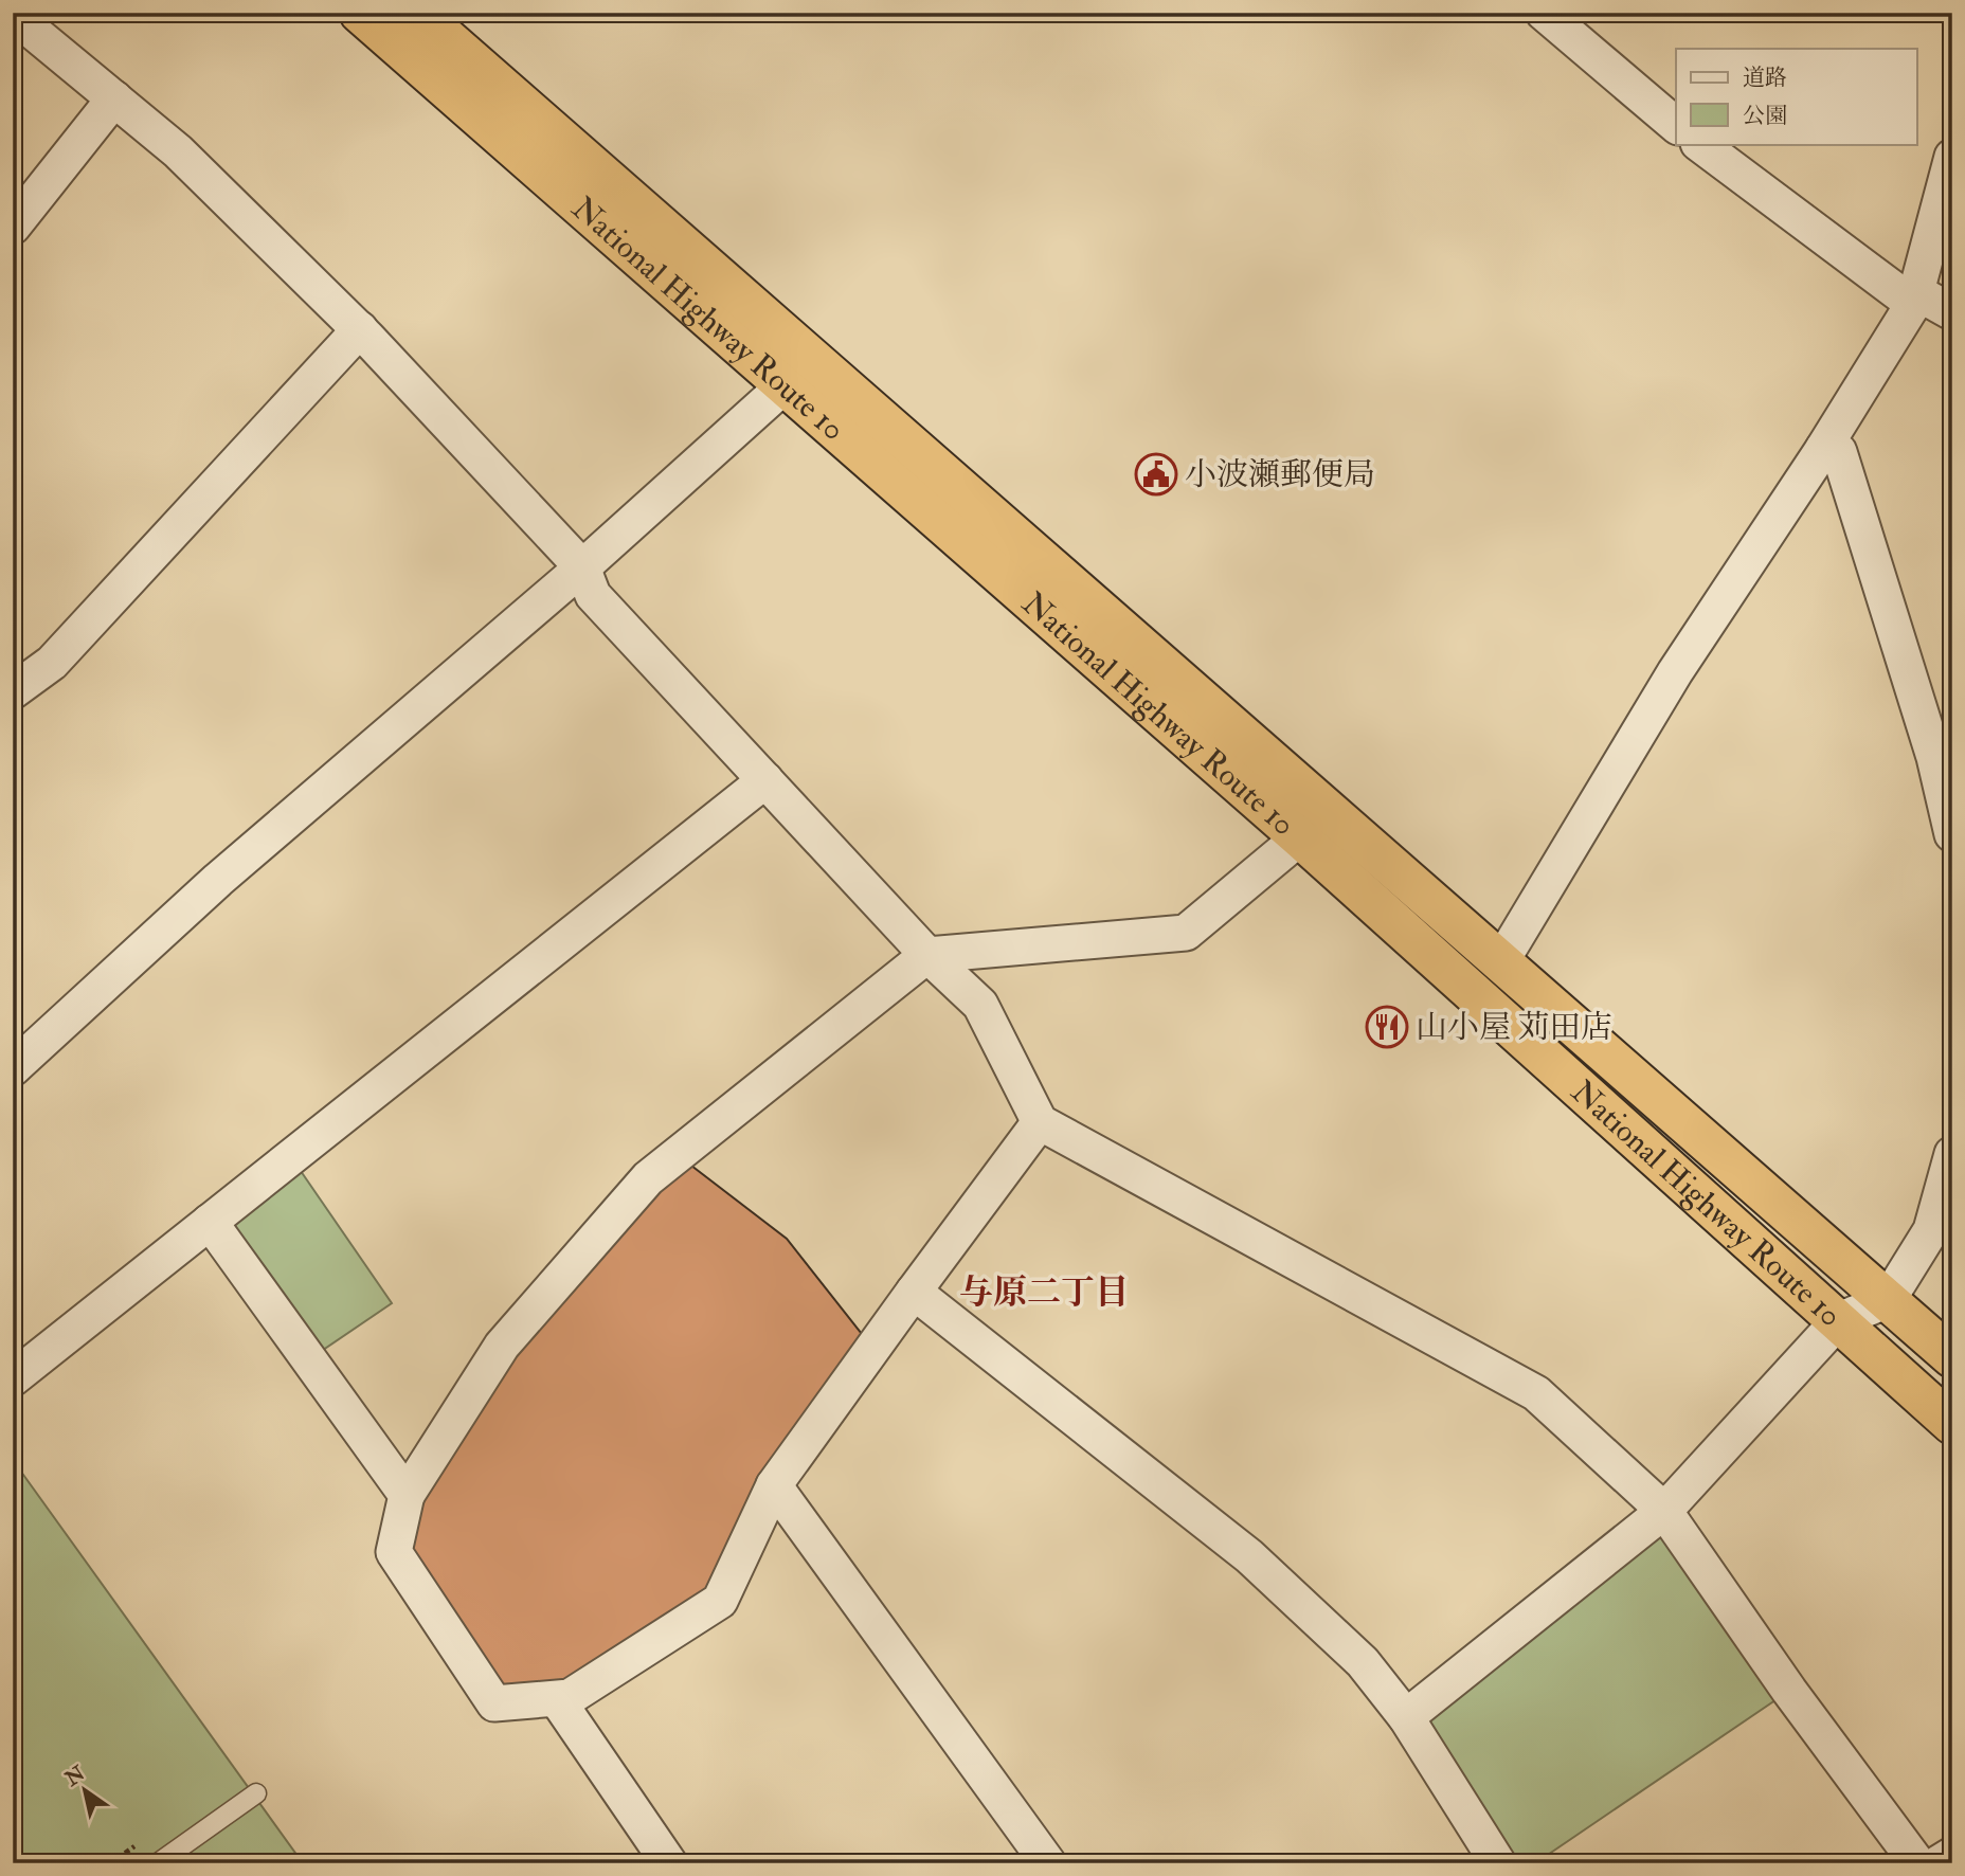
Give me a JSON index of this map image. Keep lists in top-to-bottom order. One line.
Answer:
{"streets":{"highway":["National Highway Route 10"]},"districts":["与原二丁目"],"places":{"public building":["小波瀬郵便局"],"restaurant":["山小屋 苅田店"]},"legend":["道路","公園"],"north":"top left"}
